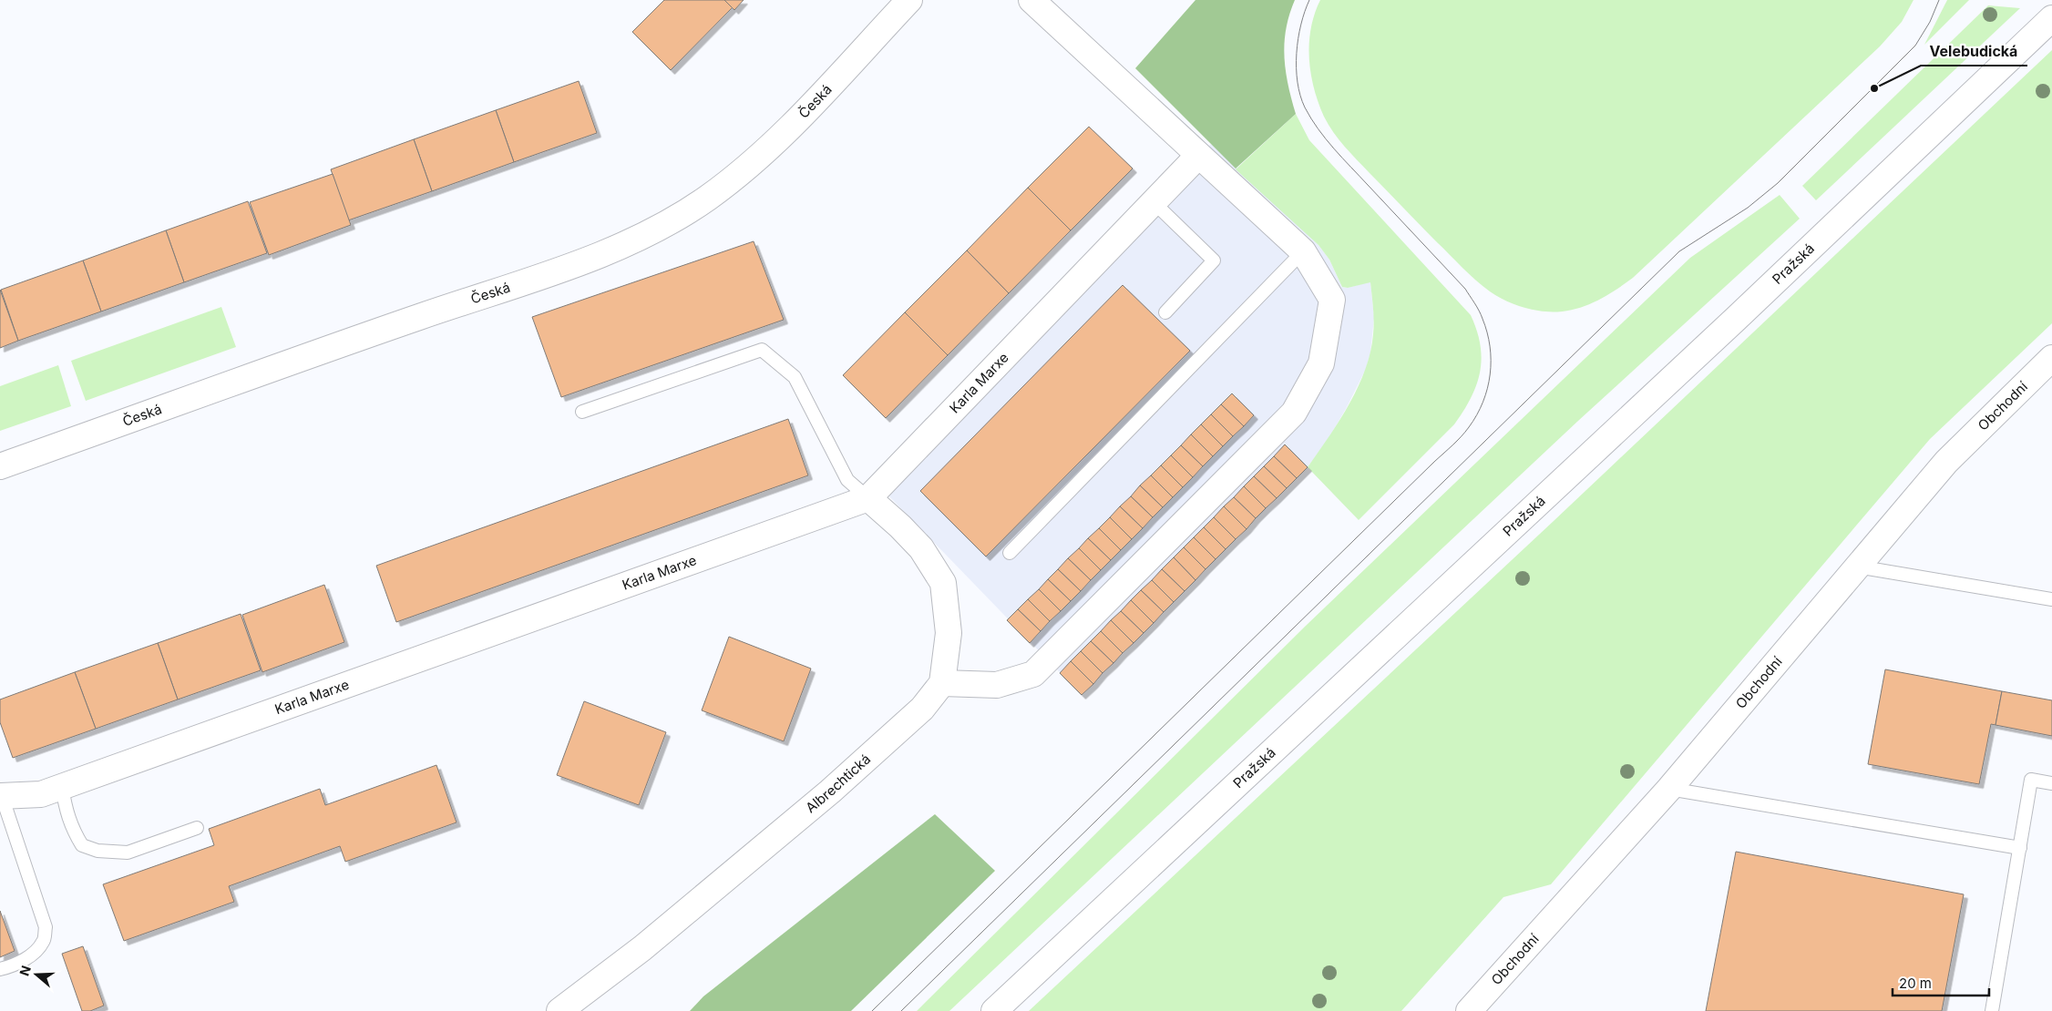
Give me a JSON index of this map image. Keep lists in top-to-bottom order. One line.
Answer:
{"streets":{"street":["Česká","Pražská","Karla Marxe","Obchodní","Albrechtická"]},"places":["Velebudická"],"scale_bar":"20 m","north":"left"}
